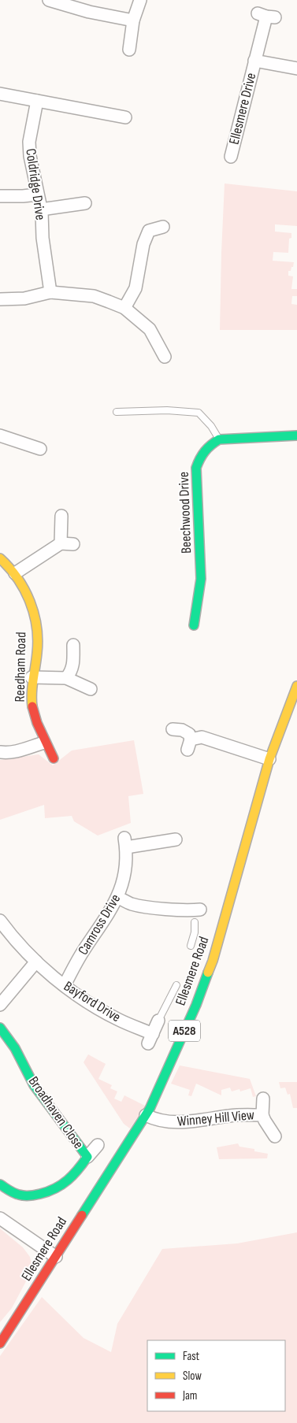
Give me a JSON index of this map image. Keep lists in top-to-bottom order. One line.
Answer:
{"streets":{"street":["Ellesmere Drive","Coldridge Drive","Beechwood Drive","Reedham Road","Camross Drive","Ellesmere Road","Bayford Drive","A528","Broadhaven Close","Winney Hill View"]},"crossings":[["Camross Drive","Bayford Drive"],["Ellesmere Road","Winney Hill View"]],"legend":["Fast","Slow","Jam"]}
